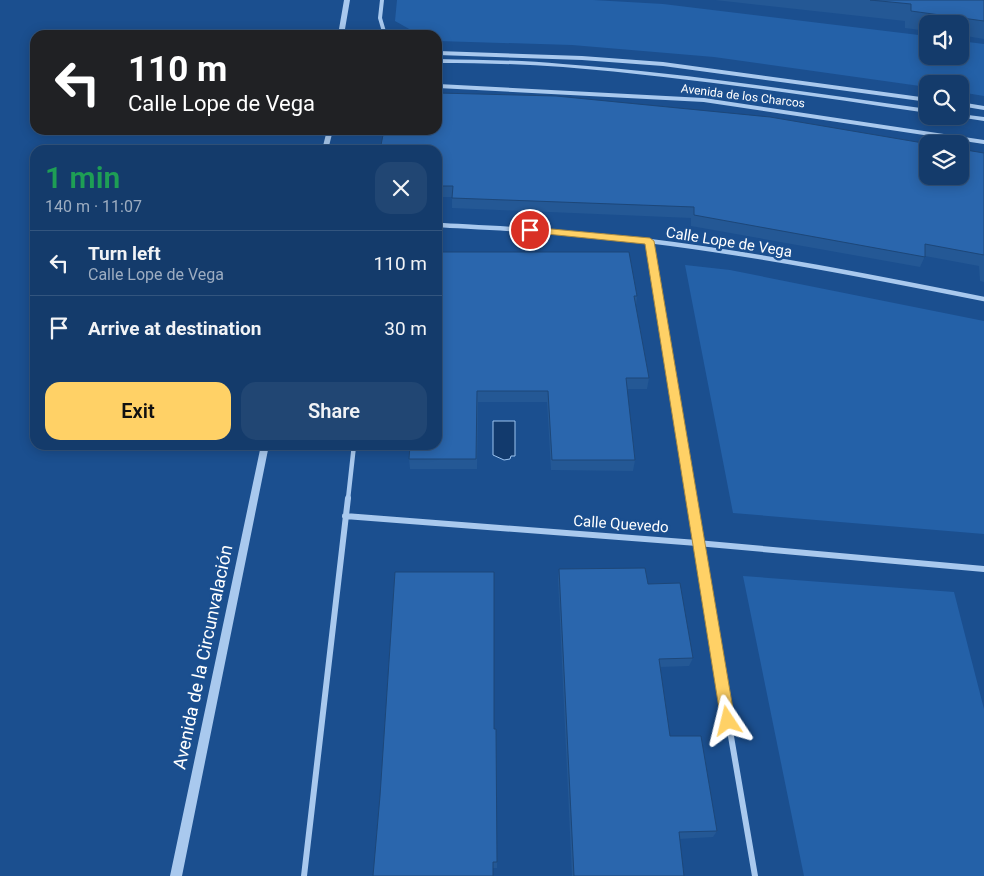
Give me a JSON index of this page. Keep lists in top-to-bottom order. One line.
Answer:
{"streets":{"street":["Avenida de los Charcos","Calle Lope de Vega","Calle Quevedo","Avenida de la Circunvalación"]},"page":{"turn":["110 m","Calle Lope de Vega"],"heading":["1 min","140 m · 11:07"],"list":[{"name":"Turn left","note":"Calle Lope de Vega","value":"110 m"},{"name":"Arrive at destination","value":"30 m"}],"buttons":["Exit","Share"]}}
